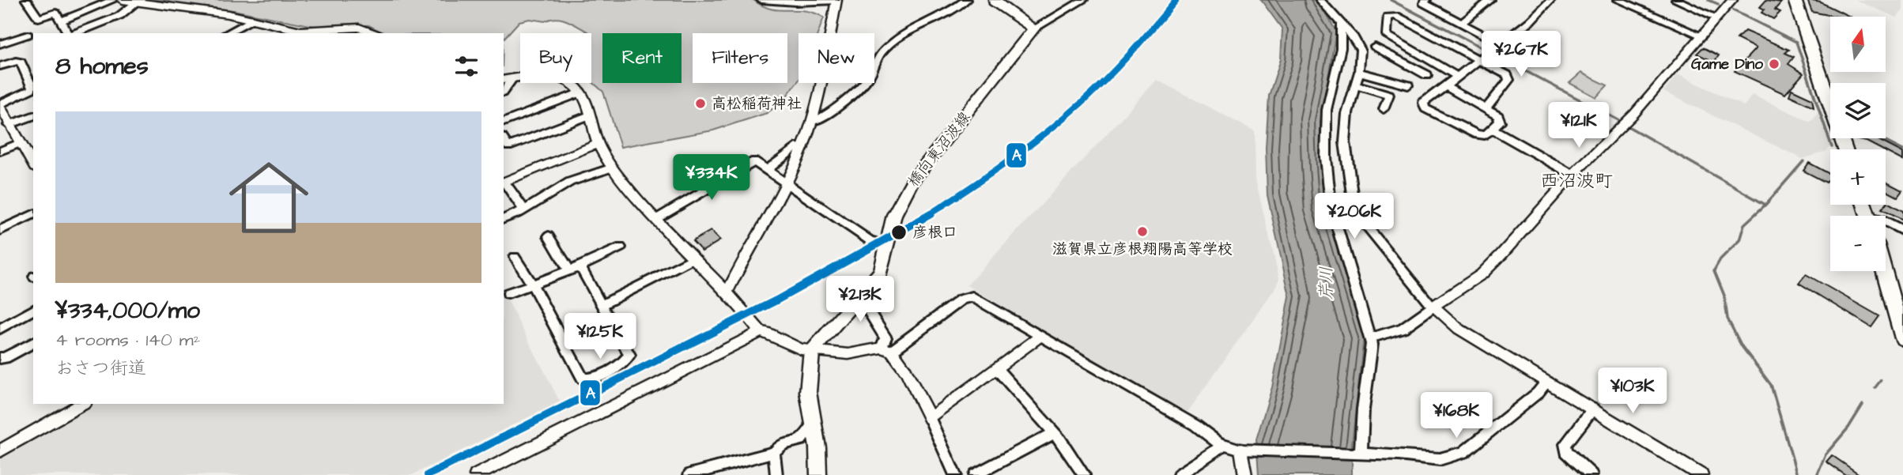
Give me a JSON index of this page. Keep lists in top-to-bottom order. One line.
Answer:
{"streets":{"main road":["橋向東沼波線"]},"districts":["西沼波町"],"water":["芹川"],"places":["Game Dino","高松稲荷神社","滋賀県立彦根翔陽高等学校","彦根口"],"lines":["transit line A"],"north":"top","page":{"map_buttons":["+","−"],"price":["¥267K","¥121K","¥334K","¥206K","¥213K","¥125K","¥103K","¥168K"],"chip":["Buy","Rent","Filters","New"],"heading":"8 homes","list":[{"name":"¥334,000/mo","note":"4 rooms · 140 m² · おさつ街道"}]}}
